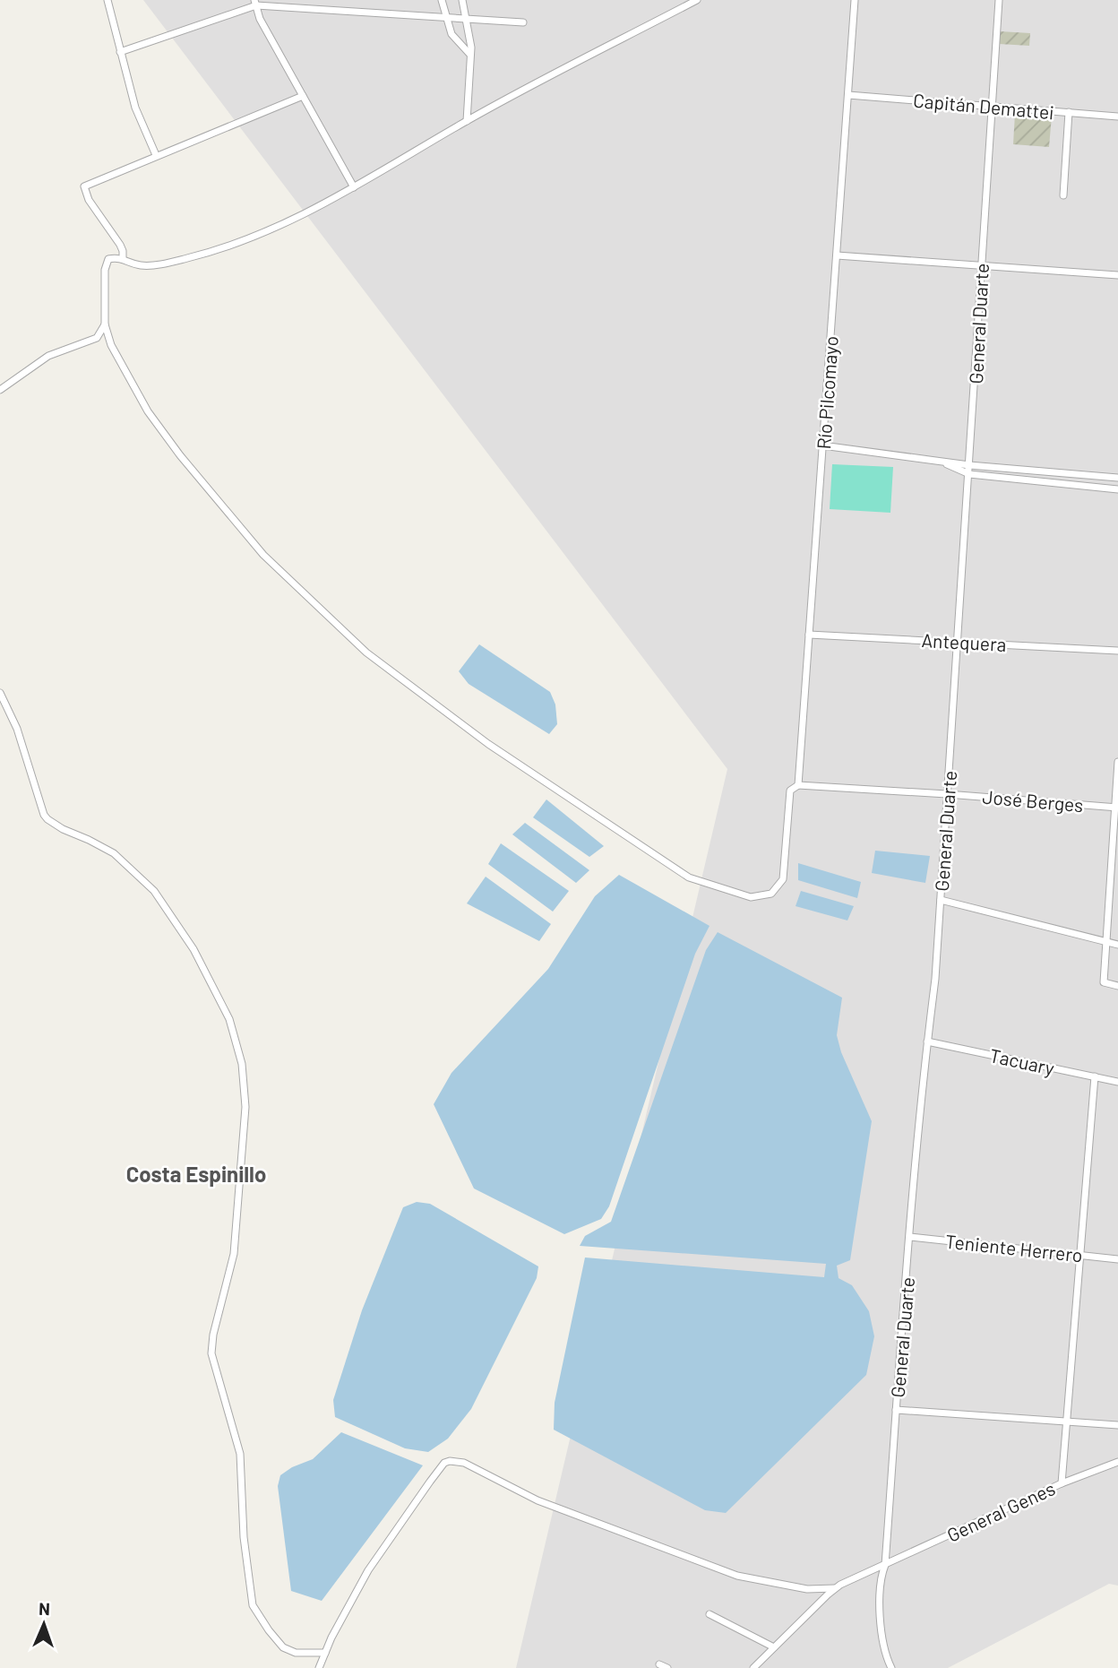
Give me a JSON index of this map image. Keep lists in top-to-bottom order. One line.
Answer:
{"streets":{"street":["Capitán Demattei","General Duarte","Río Pilcomayo","Antequera","José Berges","Tacuary","Teniente Herrero","General Genes"]},"crossings":[["Capitán Demattei","General Duarte"],["Capitán Demattei","Río Pilcomayo"],["General Duarte","Antequera"],["General Duarte","José Berges"],["General Duarte","Tacuary"],["General Duarte","Teniente Herrero"],["General Duarte","General Genes"],["Río Pilcomayo","Antequera"],["Río Pilcomayo","José Berges"]],"districts":["Costa Espinillo"],"north":"top"}
